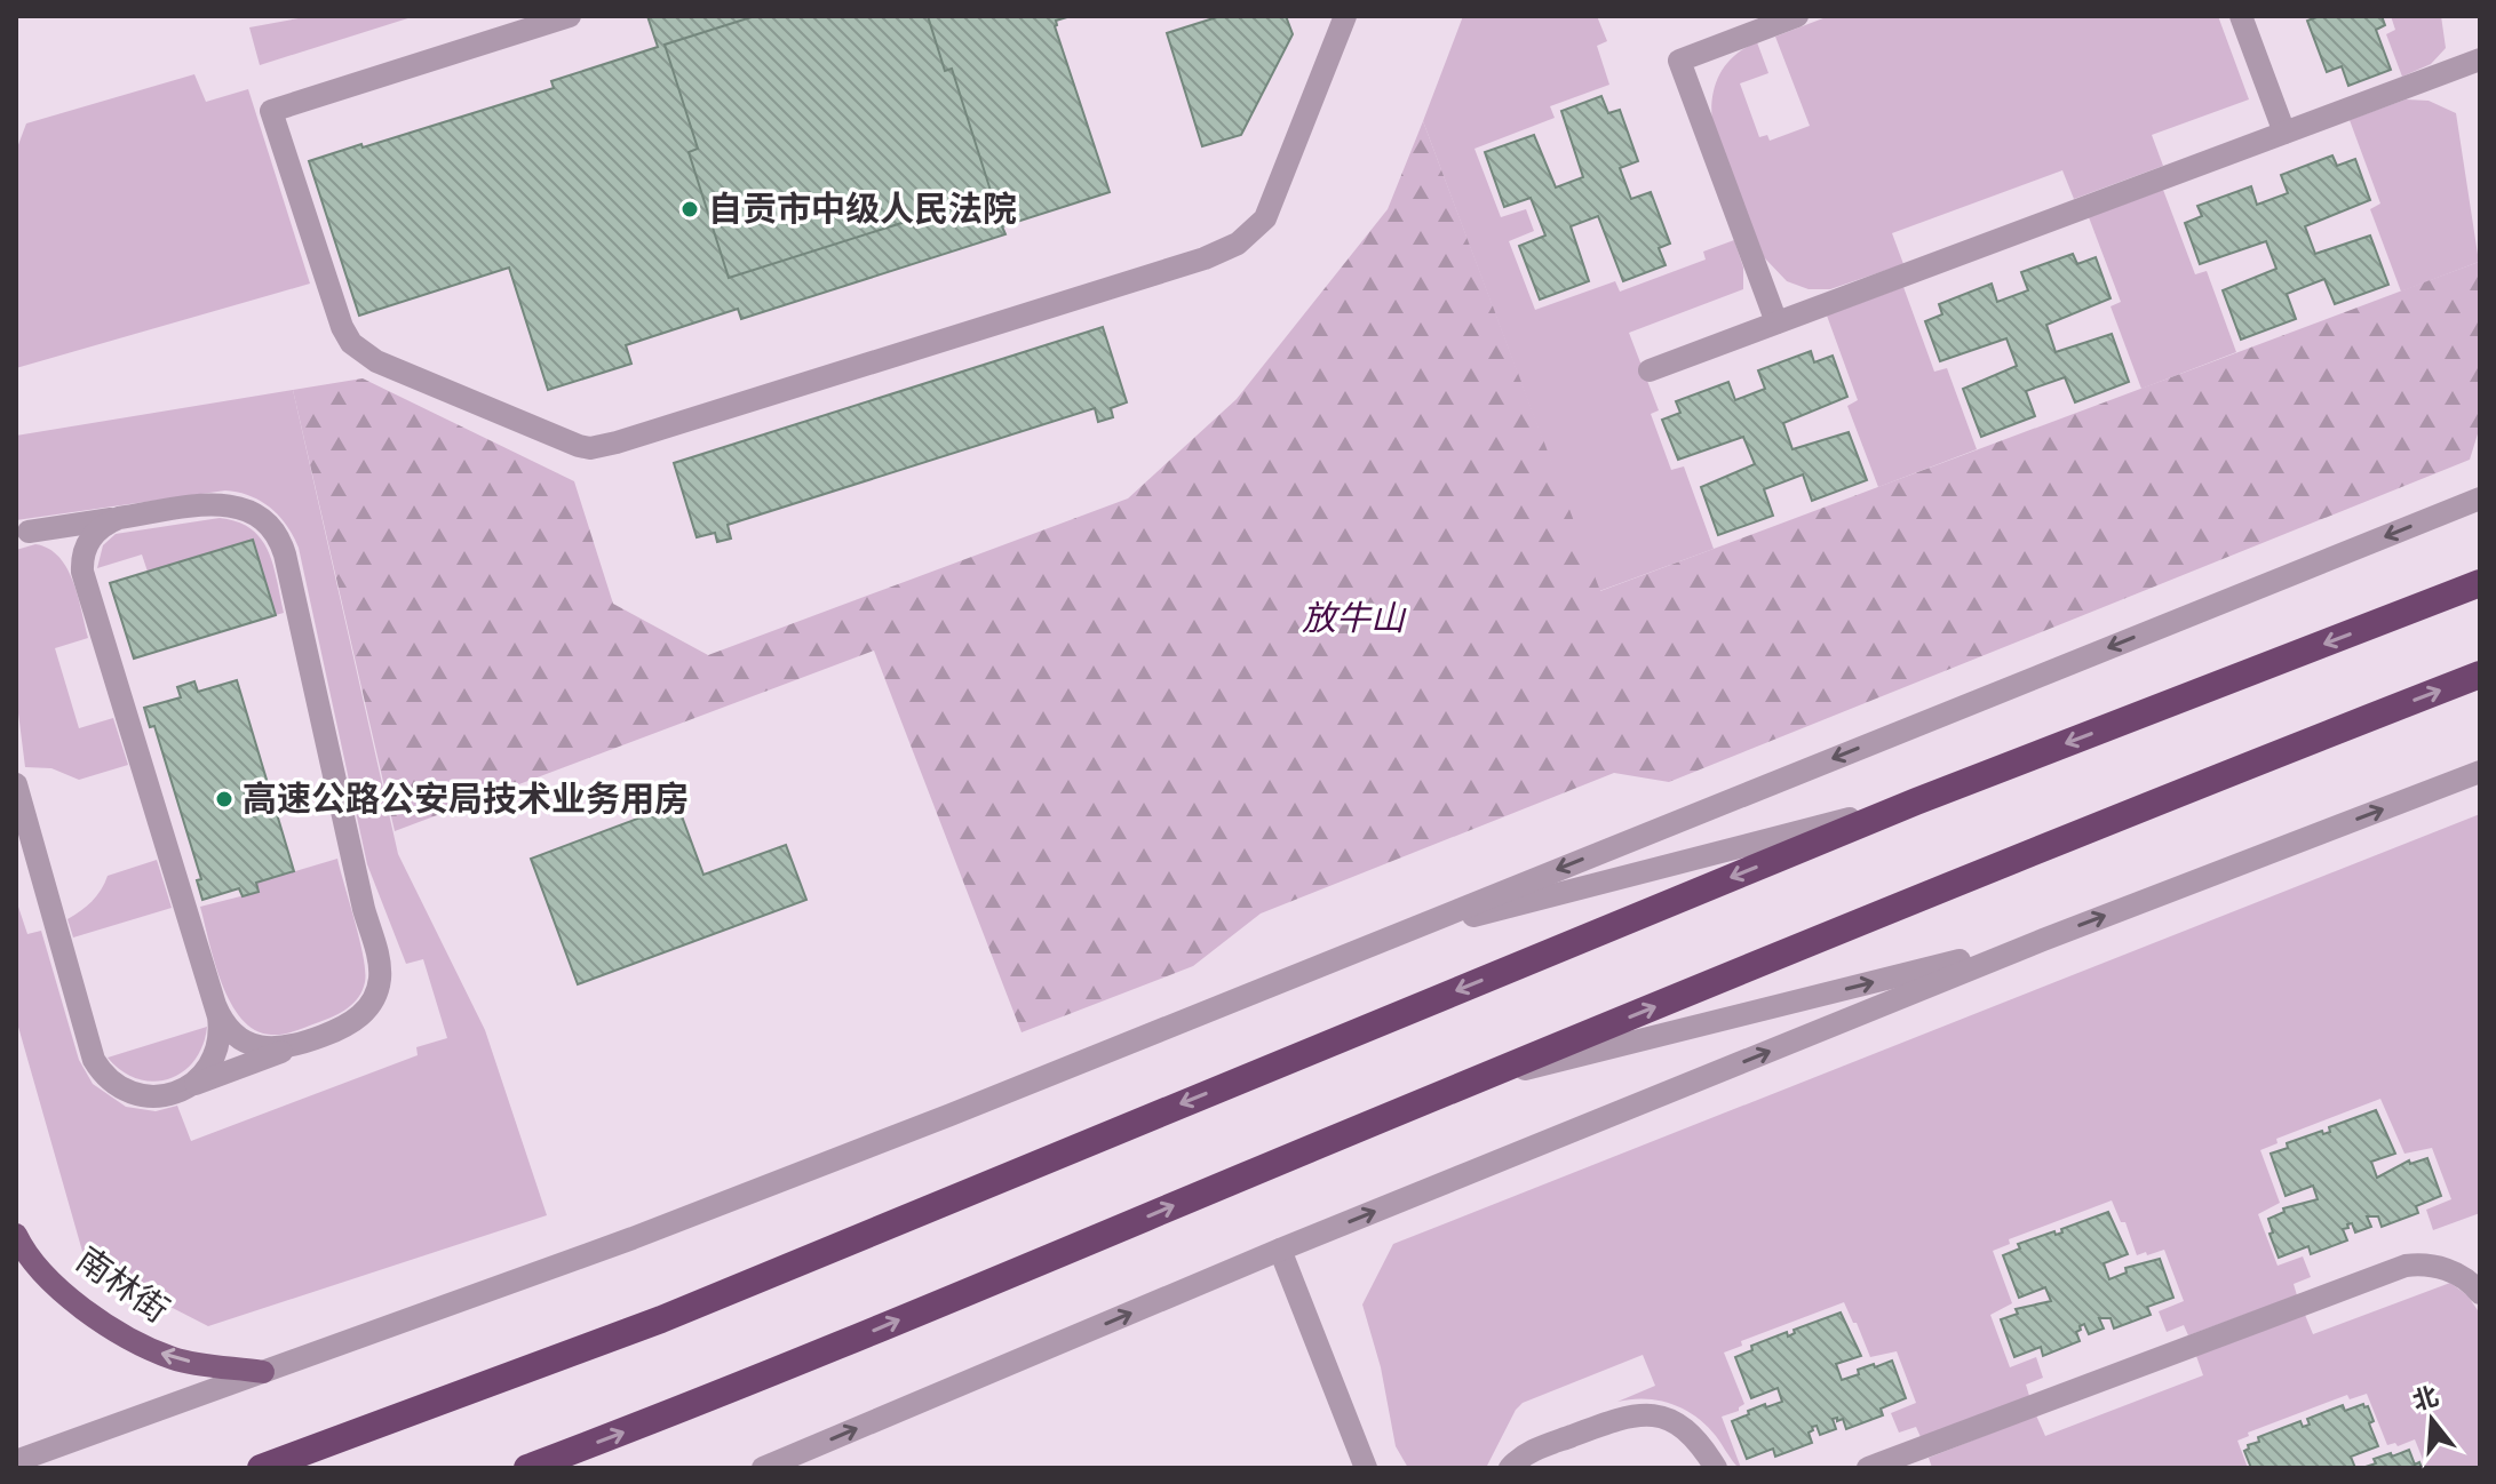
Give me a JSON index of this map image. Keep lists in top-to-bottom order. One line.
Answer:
{"streets":{"main road":["南林街"]},"one_way":["南林街"],"parks":["放牛山"],"places":["自贡市中级人民法院","高速公路公安局技术业务用房"],"north":"top"}
